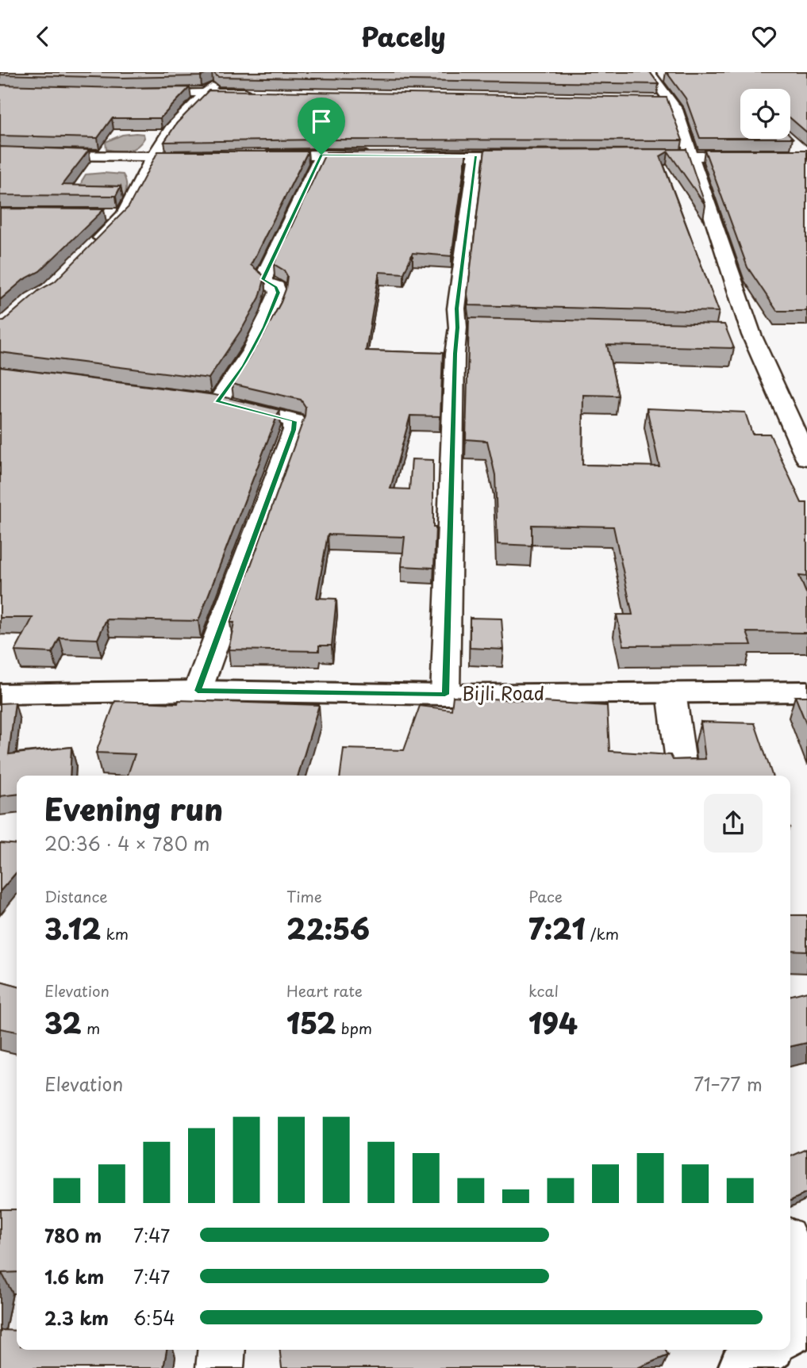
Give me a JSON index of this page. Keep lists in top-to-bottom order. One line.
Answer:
{"streets":{"street":["Bijli Road"]},"page":{"header":"Pacely","heading":["Evening run","20:36 · 4 × 780 m"],"stats":[["Distance","3.12 km"],["Time","22:56"],["Pace","7:21 /km"],["Elevation","32 m"],["Heart rate","152 bpm"],["kcal","194"]],"chart":["Elevation","71–77 m"],"list":[{"name":"780 m","note":"7:47"},{"name":"1.6 km","note":"7:47"},{"name":"2.3 km","note":"6:54"}]}}
